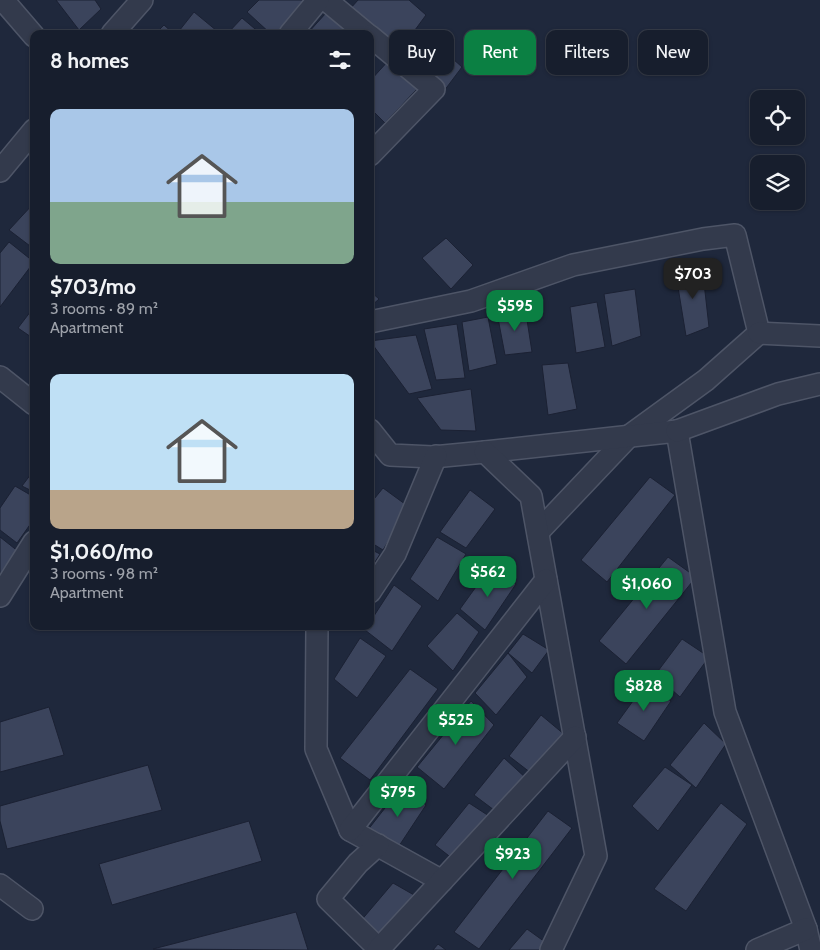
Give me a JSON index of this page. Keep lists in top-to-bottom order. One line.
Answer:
{"page":{"chip":["Buy","Rent","Filters","New"],"heading":"8 homes","list":[{"name":"$703/mo","note":"3 rooms · 89 m² · Apartment"},{"name":"$1,060/mo","note":"3 rooms · 98 m² · Apartment"}],"price":["$703","$595","$562","$1,060","$828","$525","$795","$923"]}}
